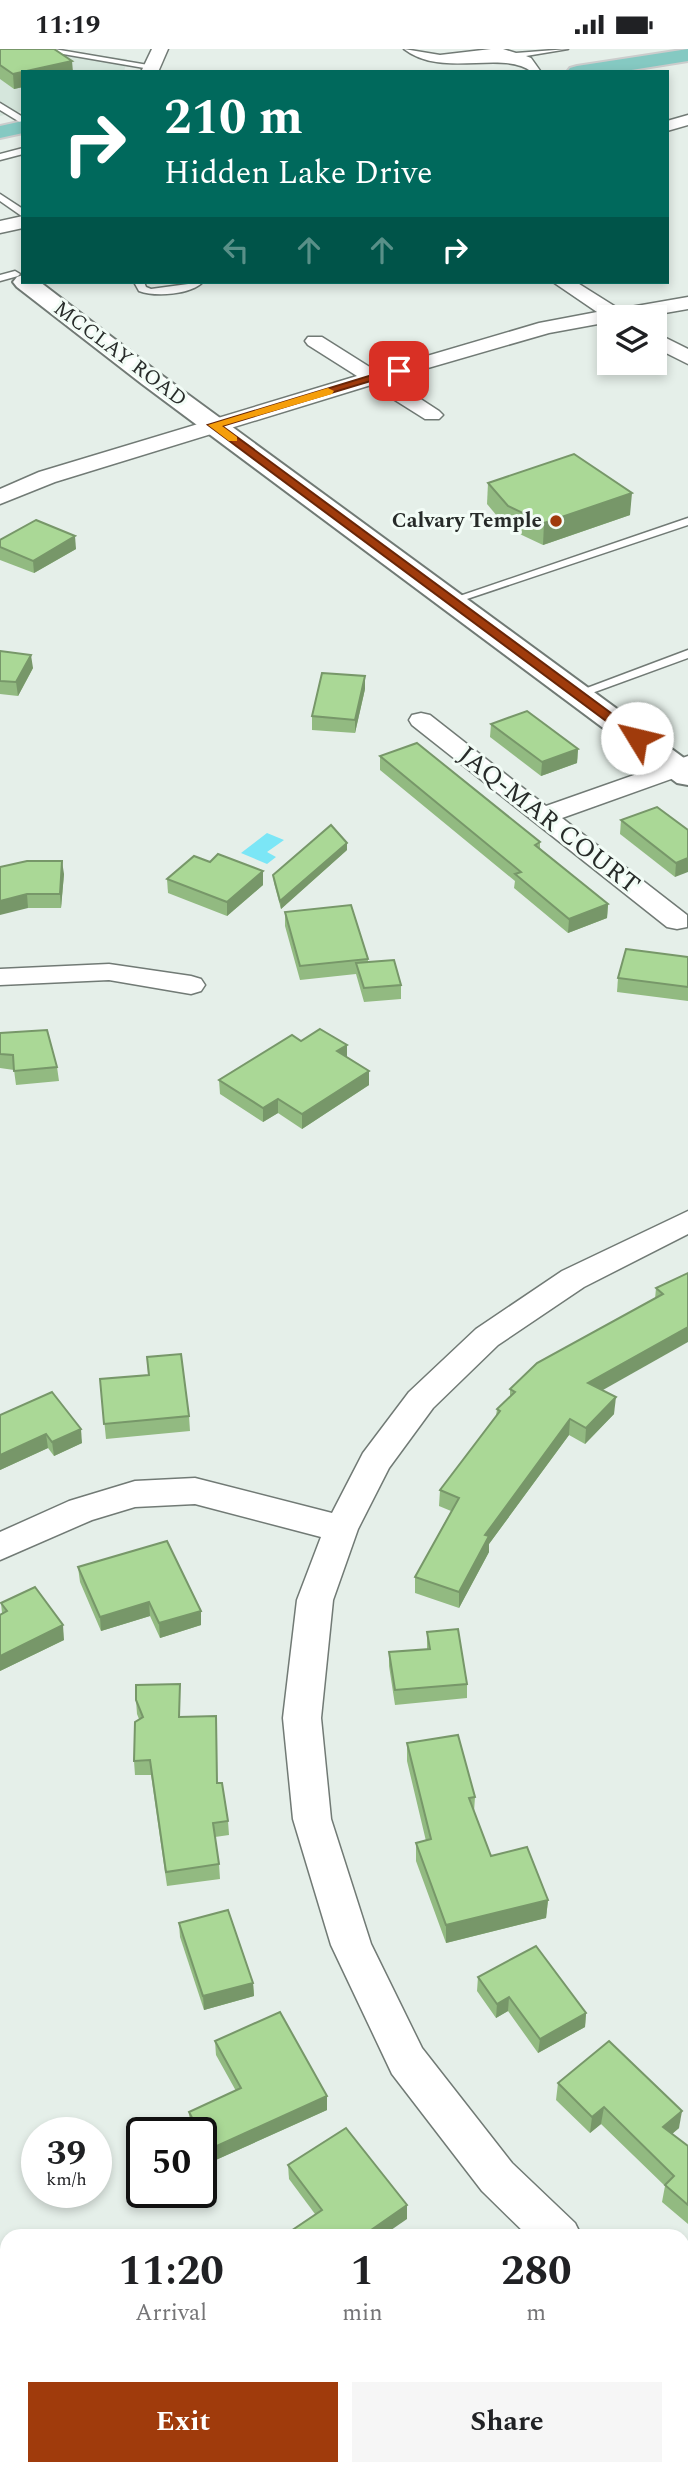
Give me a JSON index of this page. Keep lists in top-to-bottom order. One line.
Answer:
{"streets":{"main road":["MCCLAY ROAD"],"street":["JAQ-MAR COURT"]},"places":["Calvary Temple"],"page":{"status":"11:19","turn":["210 m","Hidden Lake Drive"],"speed":"39 km/h","limit":"50","eta":["11:20","Arrival","1","min","280","m"],"buttons":["Exit","Share"]}}
